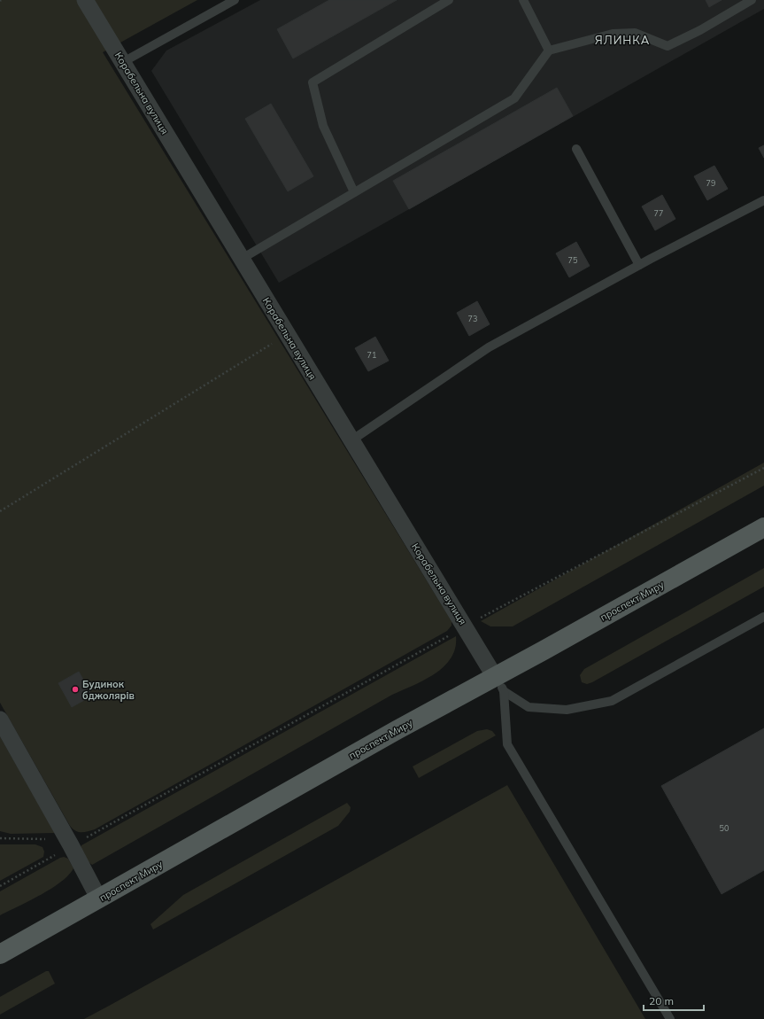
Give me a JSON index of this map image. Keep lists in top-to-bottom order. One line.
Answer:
{"streets":{"main road":["проспект Миру"],"street":["Корабельна вулиця"]},"crossings":[["Корабельна вулиця","проспект Миру"]],"districts":["ЯЛИНКА"],"places":["Будинок бджолярів"],"house_numbers":["79","77","75","73","71","50"],"scale_bar":"20 m"}
